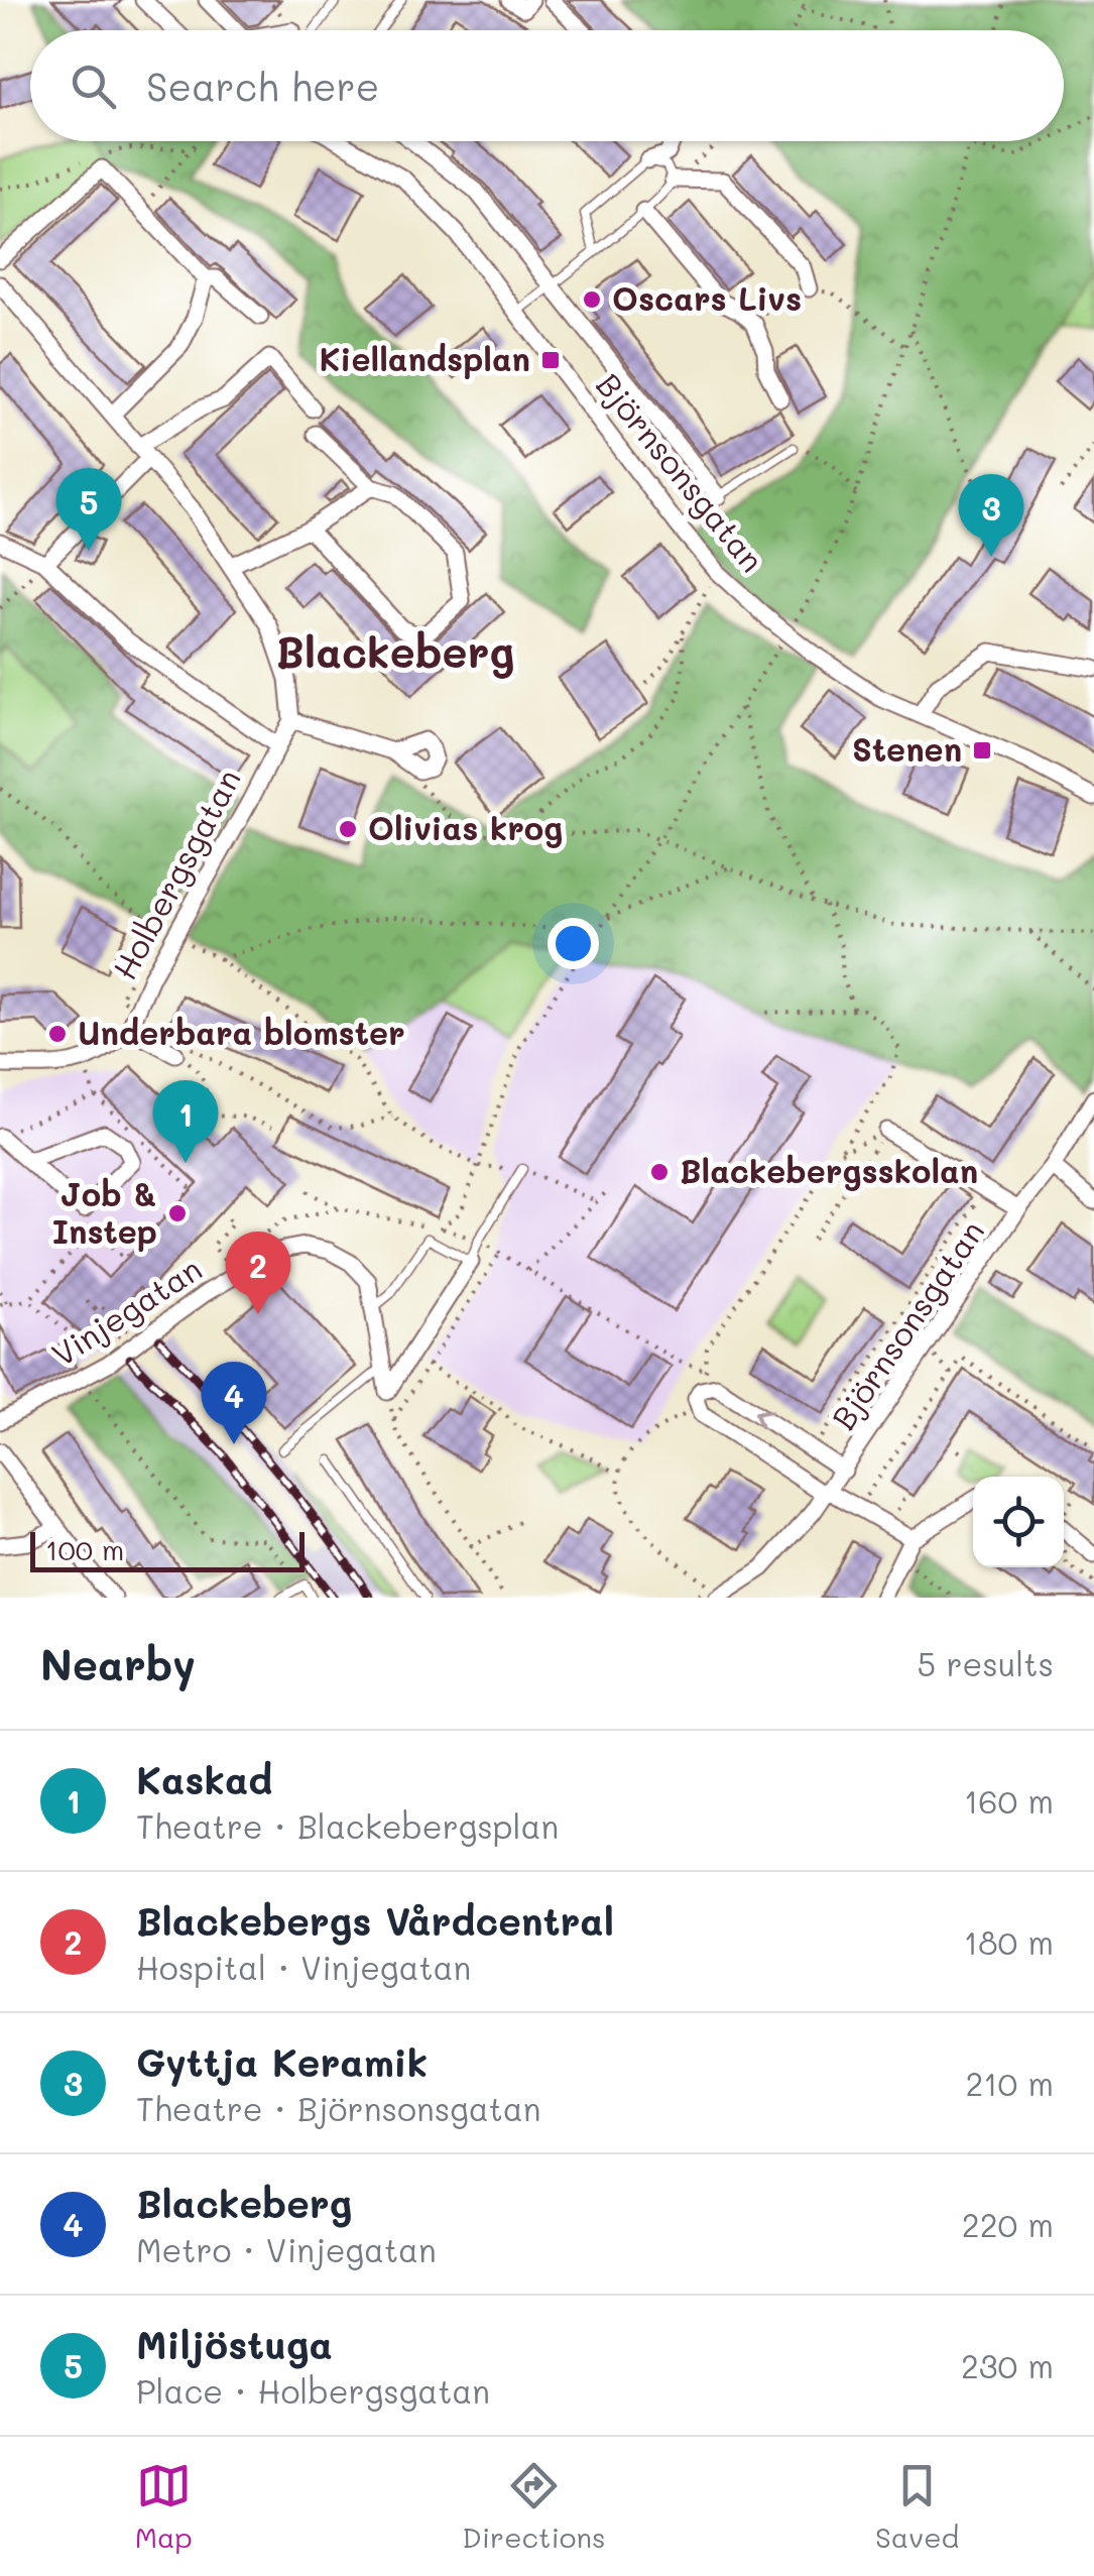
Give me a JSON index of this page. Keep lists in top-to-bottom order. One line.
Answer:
{"streets":{"street":["Björnsonsgatan","Holbergsgatan","Vinjegatan"]},"districts":["Blackeberg"],"places":{"other":["Oscars Livs","Olivias krog","Underbara blomster","Blackebergsskolan","Job & Instep"],"transit":["Kiellandsplan","Stenen"]},"scale_bar":"100 m","page":{"search":"Search here","pins":["5","3","1","2","4"],"scale":"100 m","heading":["Nearby","5 results"],"list":[{"mark":"1","name":"Kaskad","note":"Theatre · Blackebergsplan","value":"160 m"},{"mark":"2","name":"Blackebergs Vårdcentral","note":"Hospital · Vinjegatan","value":"180 m"},{"mark":"3","name":"Gyttja Keramik","note":"Theatre · Björnsonsgatan","value":"210 m"},{"mark":"4","name":"Blackeberg","note":"Metro · Vinjegatan","value":"220 m"},{"mark":"5","name":"Miljöstuga","note":"Place · Holbergsgatan","value":"230 m"}],"nav":["Map","Directions","Saved"]}}
